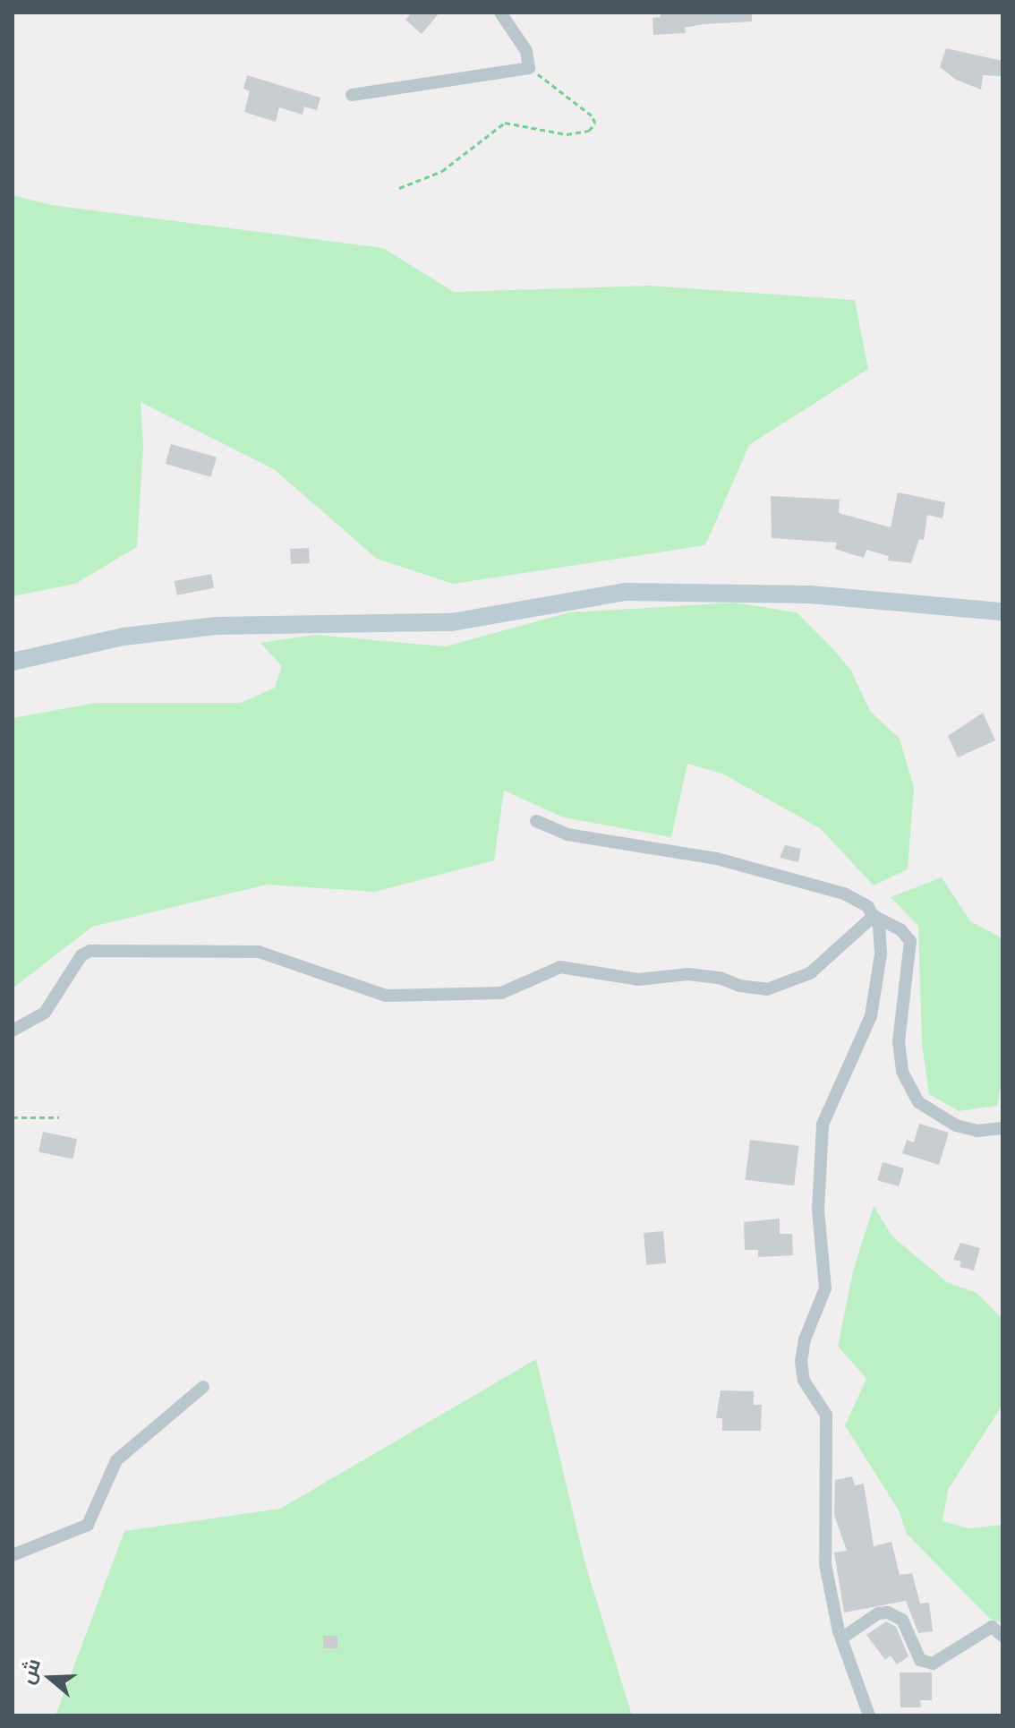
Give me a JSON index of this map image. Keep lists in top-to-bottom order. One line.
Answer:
{"north":"left"}
